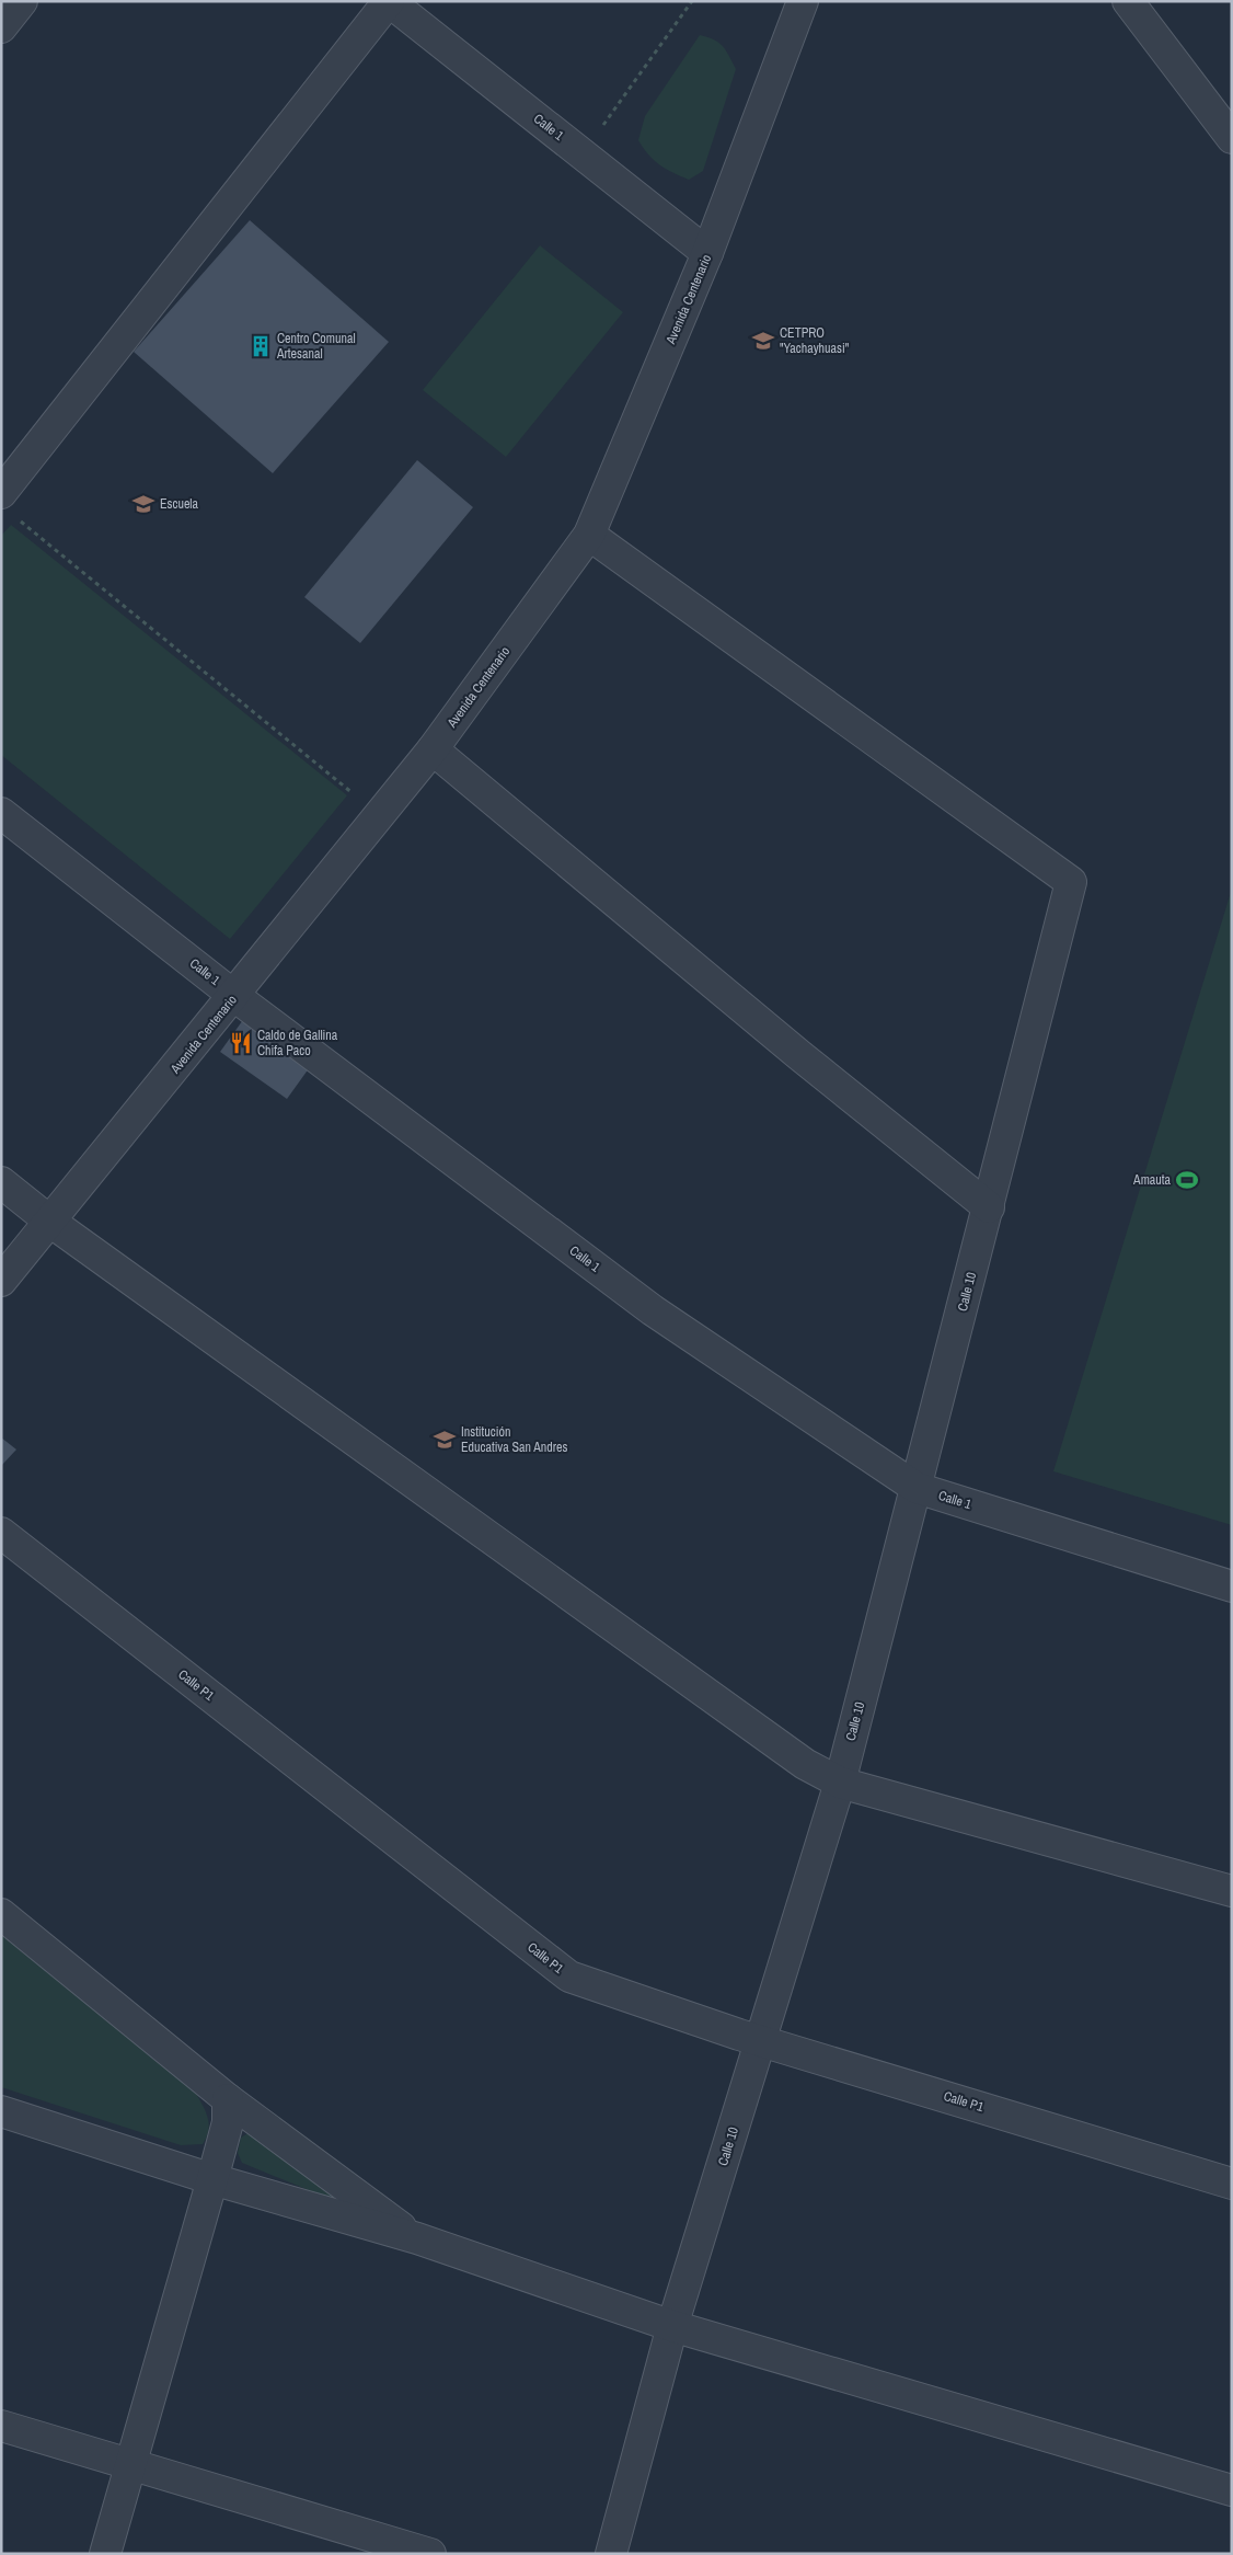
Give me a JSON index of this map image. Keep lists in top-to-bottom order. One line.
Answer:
{"streets":{"street":["Calle 1","Avenida Centenario","Calle 10","Calle P1"]},"crossings":[["Calle 1","Avenida Centenario"],["Calle 1","Calle 10"],["Avenida Centenario","Calle 10"],["Calle 10","Calle P1"]],"places":{"school or university":["CETPRO \"Yachayhuasi\"","Escuela","Institución Educativa San Andres"],"building":["Centro Comunal Artesanal"],"restaurant":["Caldo de Gallina Chifa Paco"],"sports":["Amauta"]}}
